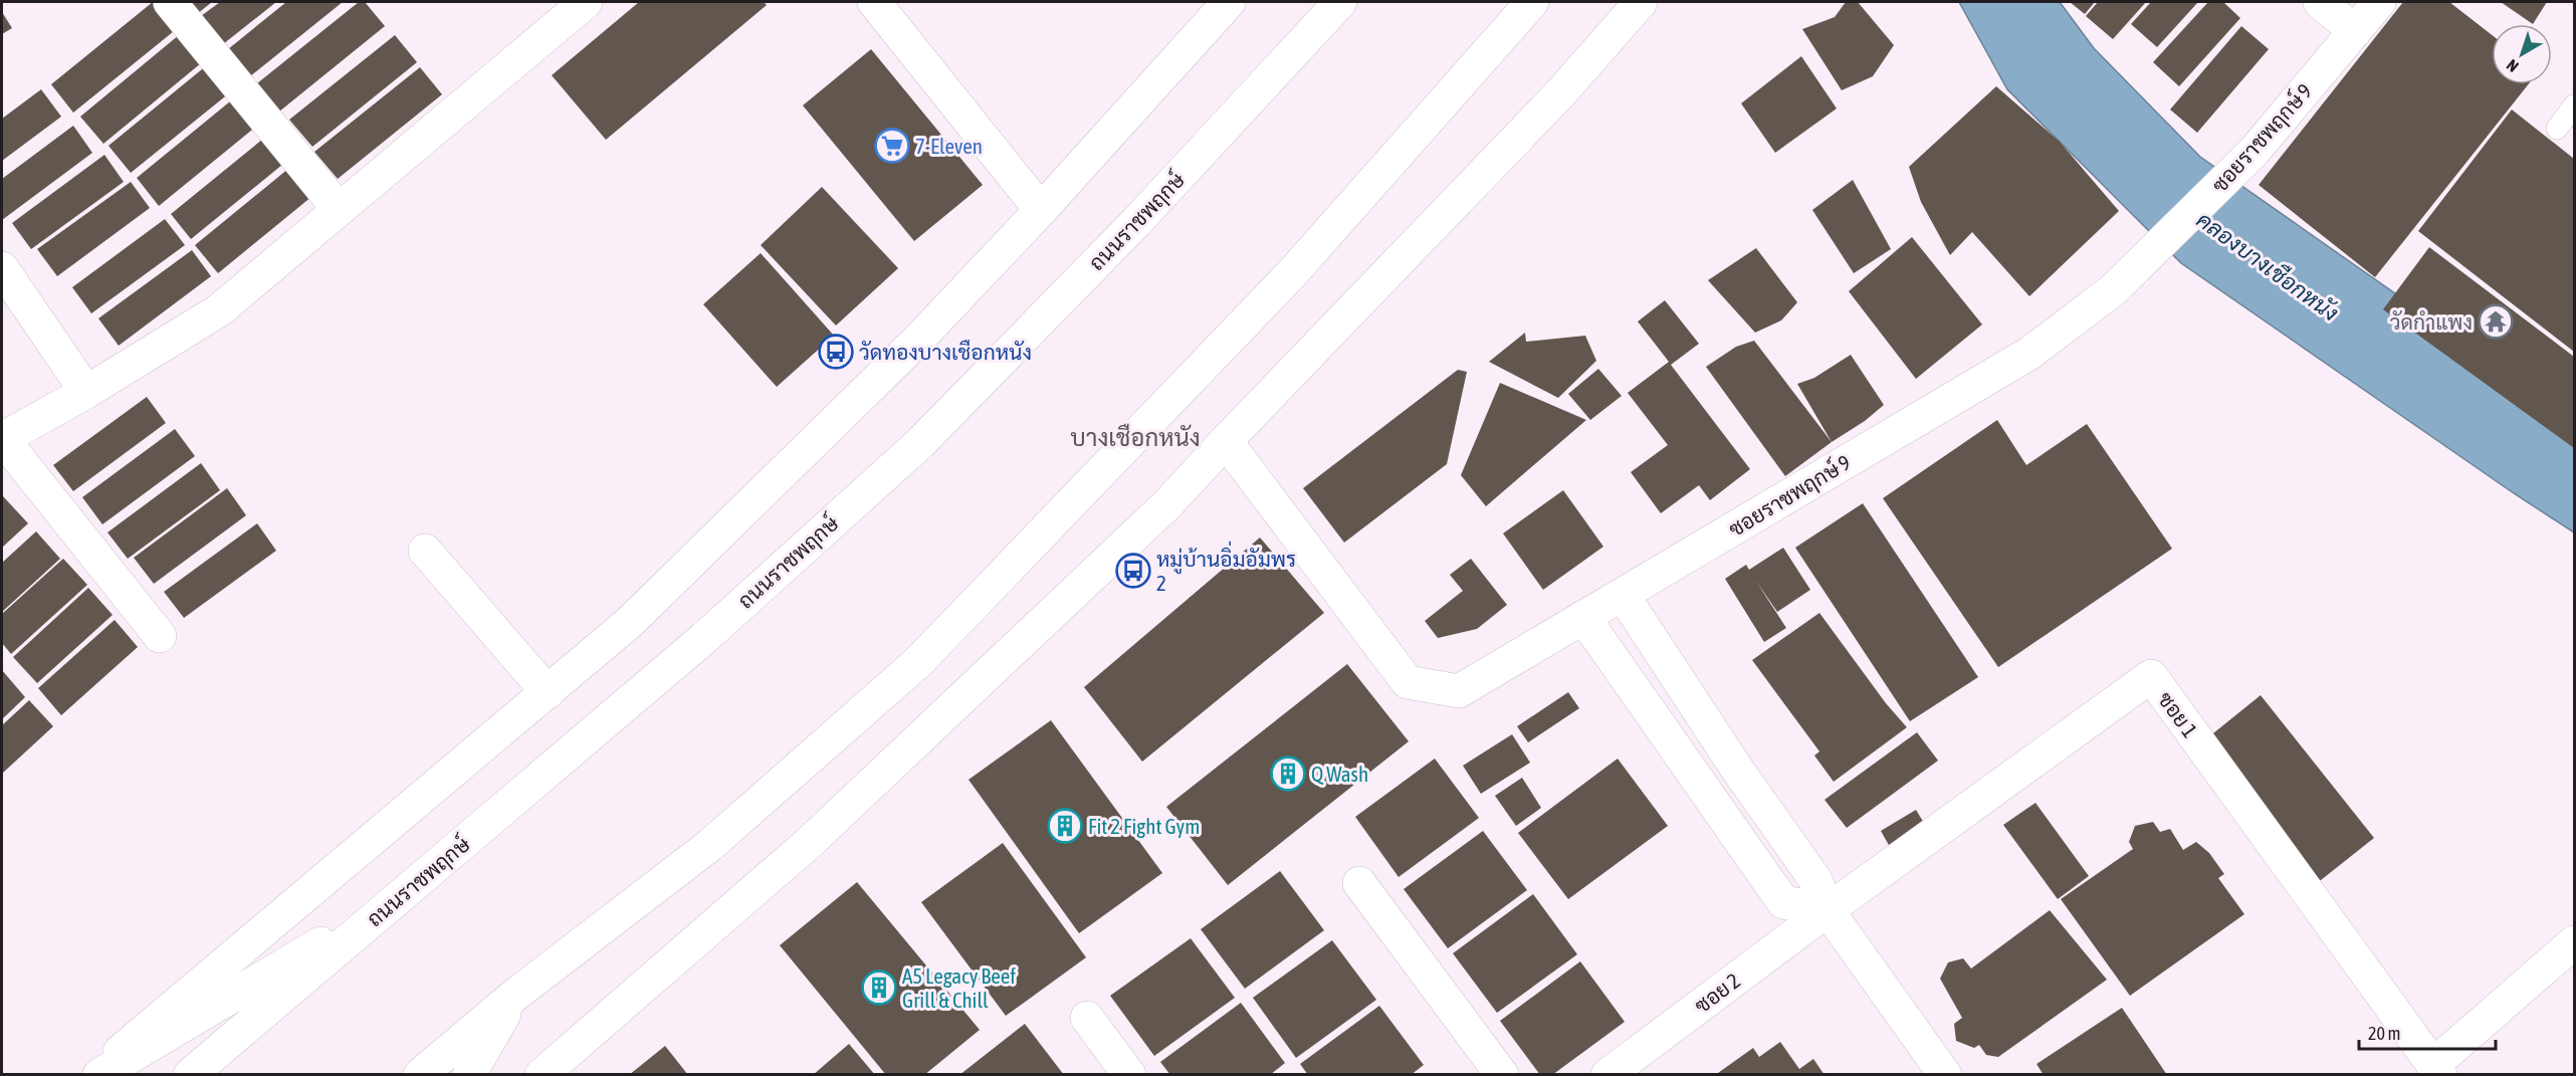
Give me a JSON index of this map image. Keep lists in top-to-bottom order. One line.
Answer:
{"streets":{"main road":["ซอยราชพฤกษ์ 9","ถนนราชพฤกษ์","ซอย 1","ซอย 2"]},"crossings":[["ซอย 1","ซอย 2"]],"districts":["บางเชือกหนัง"],"water":["คลองบางเชือกหนัง"],"places":{"supermarket":["7-Eleven"],"temple":["วัดกำแพง"],"bus stop":["วัดทองบางเชือกหนัง","หมู่บ้านอิ่มอัมพร 2"],"building":["Q Wash","Fit 2 Fight Gym","A5 Legacy Beef Grill & Chill"]},"scale_bar":"20 m","north":"bottom left"}
